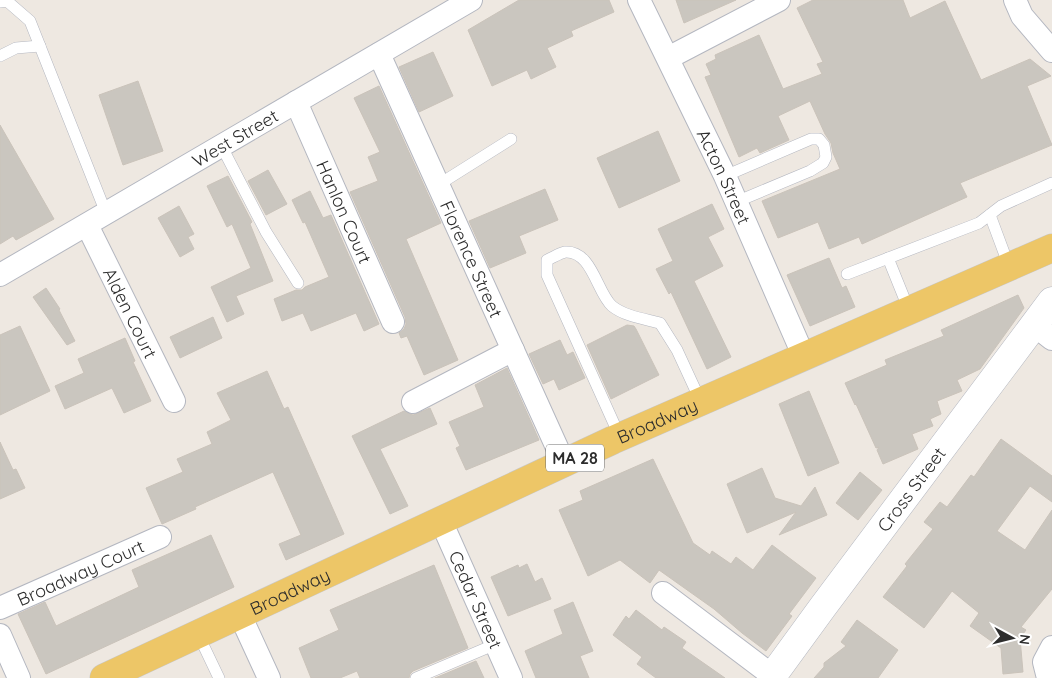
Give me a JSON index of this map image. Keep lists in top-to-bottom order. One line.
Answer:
{"streets":{"main road":["Broadway","MA 28"],"street":["West Street","Acton Street","Hanlon Court","Florence Street","Alden Court","Cross Street","Broadway Court","Cedar Street"]},"crossings":[["West Street","Hanlon Court"],["West Street","Florence Street"],["West Street","Alden Court"],["Acton Street","Broadway"],["Florence Street","Broadway"],["Broadway","Cedar Street"]],"north":"right"}
